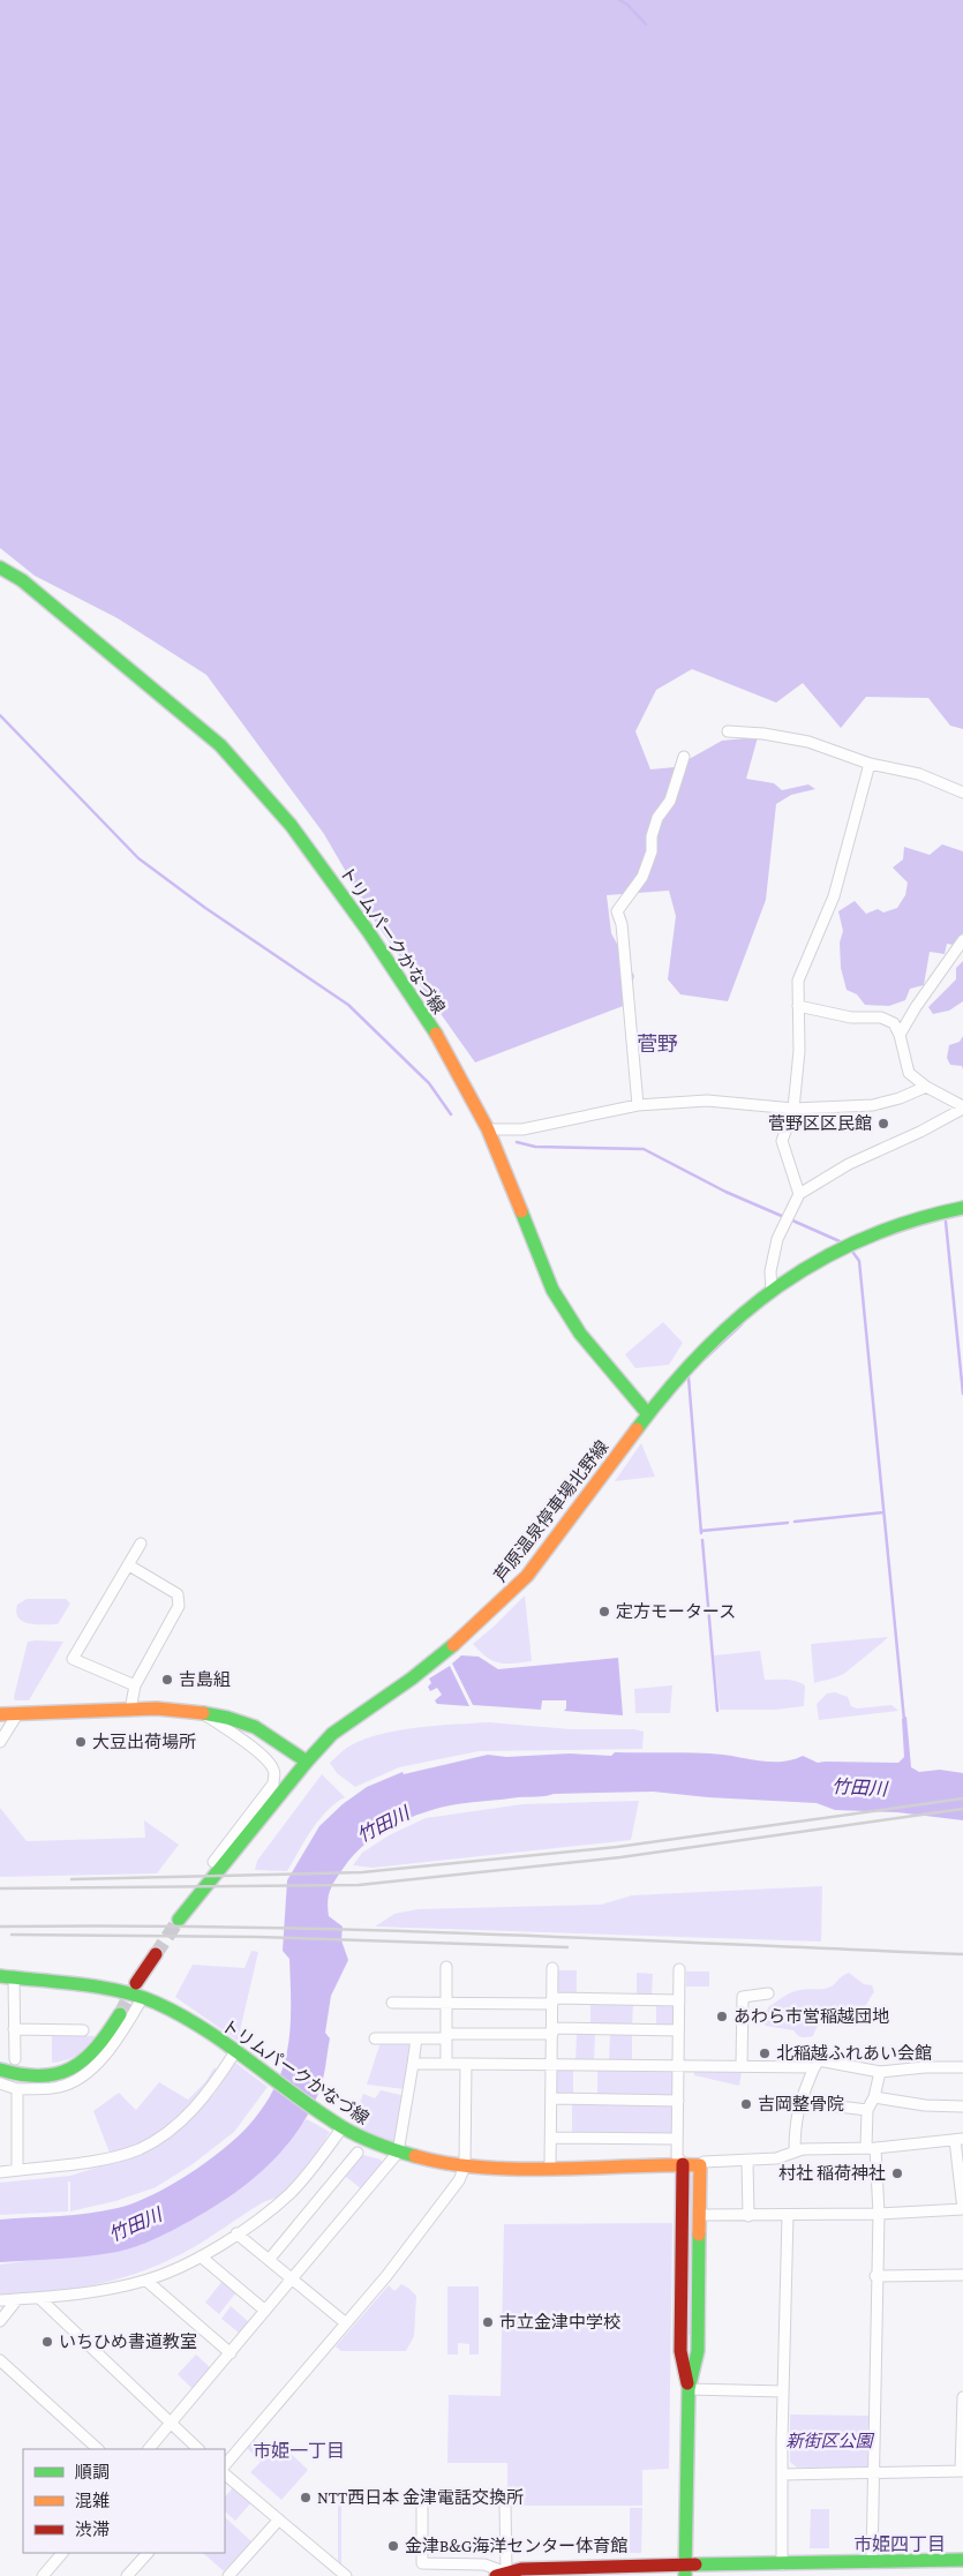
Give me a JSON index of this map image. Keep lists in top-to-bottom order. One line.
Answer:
{"streets":{"main road":["トリムパークかなづ線","芦原温泉停車場北野線"]},"crossings":[["トリムパークかなづ線","芦原温泉停車場北野線"]],"districts":["菅野","市姫一丁目","市姫四丁目"],"water":["竹田川"],"parks":["新街区公園"],"places":["菅野区区民館","定方モータース","吉島組","大豆出荷場所","あわら市営稲越団地","北稲越ふれあい会館","吉岡整骨院","村社 稲荷神社","市立金津中学校","いちひめ書道教室","NTT西日本 金津電話交換所","金津B&G海洋センター体育館"],"legend":["順調","混雑","渋滞"]}
